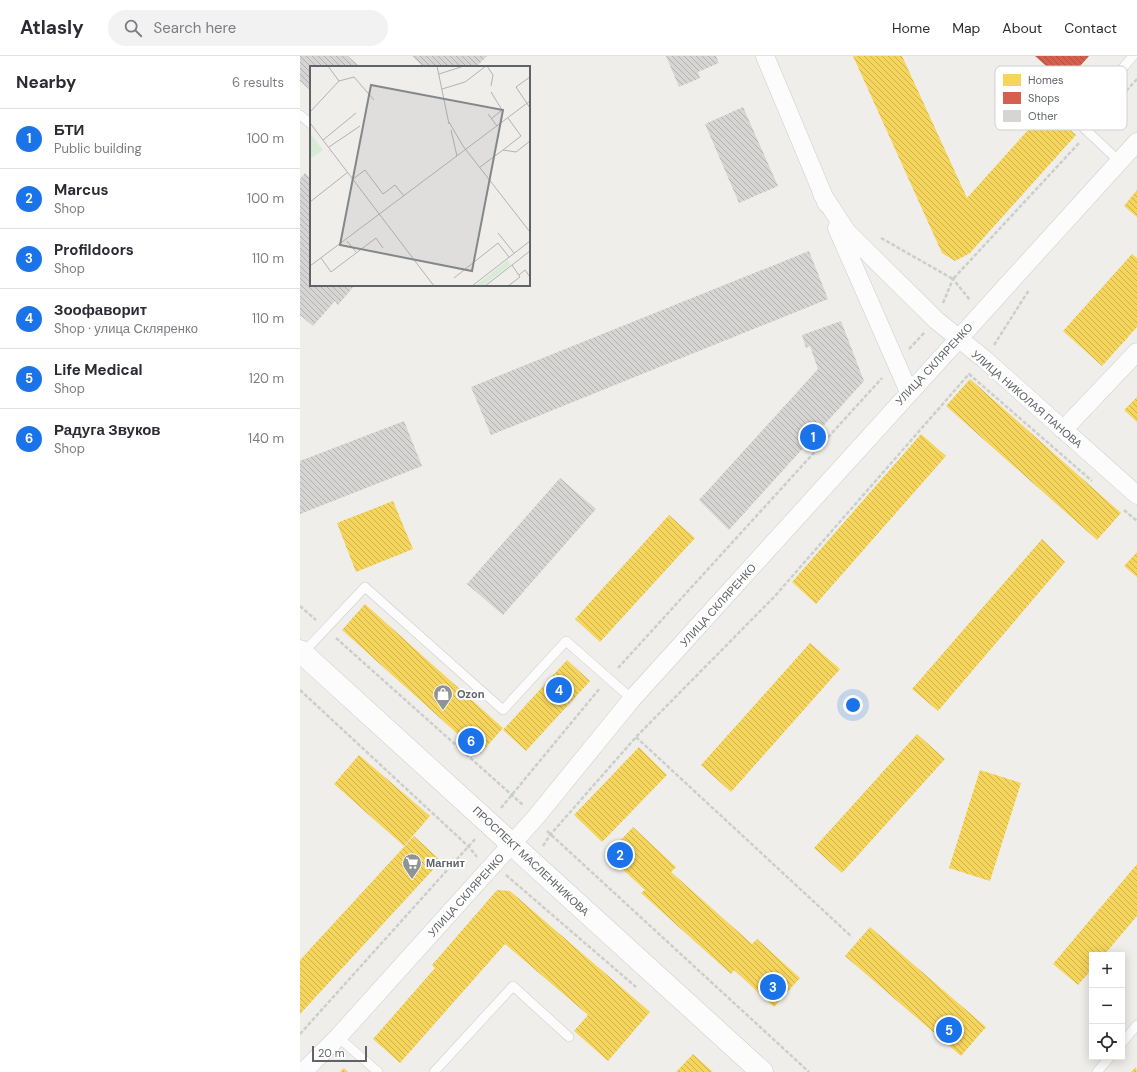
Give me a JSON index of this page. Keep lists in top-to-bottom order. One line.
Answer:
{"streets":{"main road":["ПРОСПЕКТ МАСЛЕННИКОВА"],"street":["УЛИЦА СКЛЯРЕНКО","УЛИЦА НИКОЛАЯ ПАНОВА"]},"crossings":[["УЛИЦА СКЛЯРЕНКО","УЛИЦА НИКОЛАЯ ПАНОВА"],["УЛИЦА СКЛЯРЕНКО","ПРОСПЕКТ МАСЛЕННИКОВА"]],"places":{"shop":["Ozon"],"supermarket":["Магнит"]},"legend":["Homes","Shops","Other"],"scale_bar":"20 m","page":{"header":"Atlasly","search":"Search here","nav":["Home","Map","About","Contact"],"heading":["Nearby","6 results"],"list":[{"mark":"1","name":"БТИ","note":"Public building","value":"100 m"},{"mark":"2","name":"Marcus","note":"Shop","value":"100 m"},{"mark":"3","name":"Profildoors","note":"Shop","value":"110 m"},{"mark":"4","name":"Зоофаворит","note":"Shop · улица Скляренко","value":"110 m"},{"mark":"5","name":"Life Medical","note":"Shop","value":"120 m"},{"mark":"6","name":"Радуга Звуков","note":"Shop","value":"140 m"}],"pins":["1","4","6","2","3","5"],"map_buttons":["+","−"],"scale":"20 m"}}
